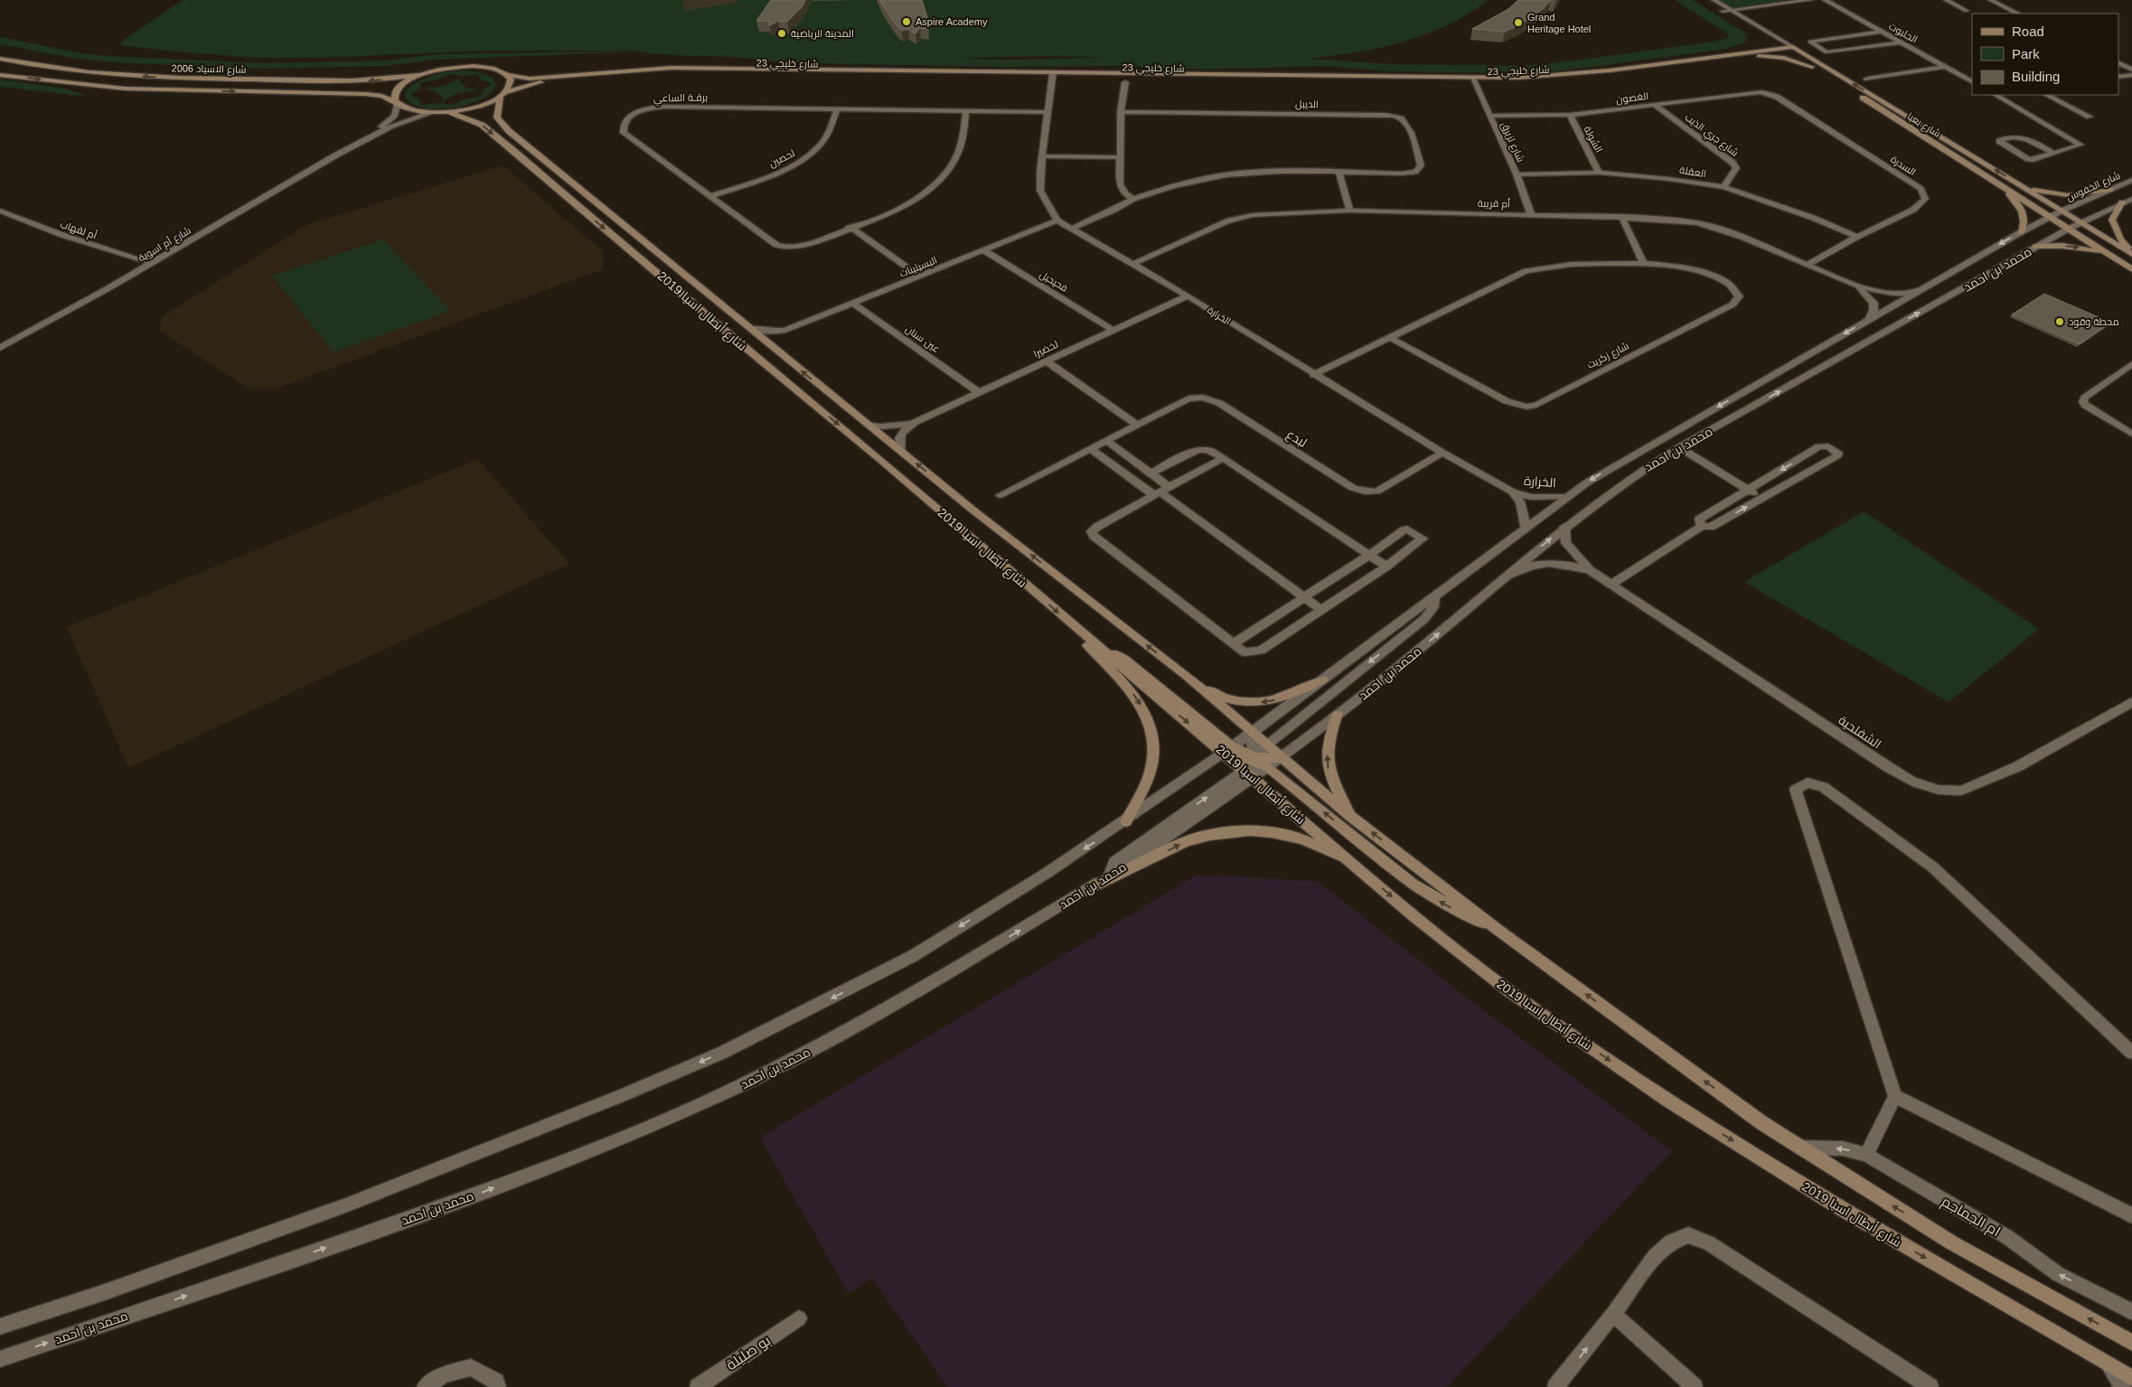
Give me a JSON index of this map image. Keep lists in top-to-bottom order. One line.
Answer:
{"streets":{"main road":["شارع خليجي 23","شارع الاسياد 2006","شارع بعيا","شارع أبطال اسيا 2019"],"street":["الجلبوت","برقـة الساعي","الغصون","الديبل","شارع جري الذيب","الشولة","شارع لزيرق","لحصين","السدرة","العقلة","شارع الخفوس","أم قريبة","أم لقهاب","شارع أم اسوية","البسيتينات","محمد بن احمد","فحيحيل","الخرارة","عين سنان","لخضيرا","شارع زكريت","لبدع","الشفلحية","ام الجماجم","بو صليلة"]},"crossings":[["شارع خليجي 23","شارع الاسياد 2006"],["شارع خليجي 23","شارع بعيا"],["شارع خليجي 23","شارع لزيرق"],["شارع خليجي 23","شارع أبطال اسيا 2019"],["شارع خليجي 23","الخرارة"],["شارع الاسياد 2006","شارع أم اسوية"],["شارع الاسياد 2006","شارع أبطال اسيا 2019"],["برقـة الساعي","لحصين"],["برقـة الساعي","الخرارة"],["الغصون","شارع جري الذيب"],["الغصون","الشولة"],["الغصون","شارع لزيرق"],["الغصون","السدرة"],["الديبل","الخرارة"],["شارع بعيا","شارع الخفوس"],["شارع بعيا","محمد بن احمد"],["شارع جري الذيب","العقلة"],["الشولة","العقلة"],["شارع لزيرق","العقلة"],["شارع لزيرق","أم قريبة"],["السدرة","العقلة"],["السدرة","أم قريبة"],["شارع الخفوس","محمد بن احمد"],["أم قريبة","محمد بن احمد"],["أم قريبة","الخرارة"],["أم لقهاب","شارع أم اسوية"],["البسيتينات","فحيحيل"],["البسيتينات","شارع أبطال اسيا 2019"],["البسيتينات","الخرارة"],["البسيتينات","عين سنان"],["محمد بن احمد","شارع أبطال اسيا 2019"],["محمد بن احمد","الخرارة"],["محمد بن احمد","الشفلحية"],["فحيحيل","لخضيرا"],["شارع أبطال اسيا 2019","لخضيرا"],["شارع أبطال اسيا 2019","ام الجماجم"],["الخرارة","لخضيرا"],["الخرارة","شارع زكريت"],["الخرارة","لبدع"],["عين سنان","لخضيرا"]],"places":["Aspire Academy","Grand Heritage Hotel","المدينة الرياضية","محطة وقود"],"legend":["Road","Park","Building"]}
